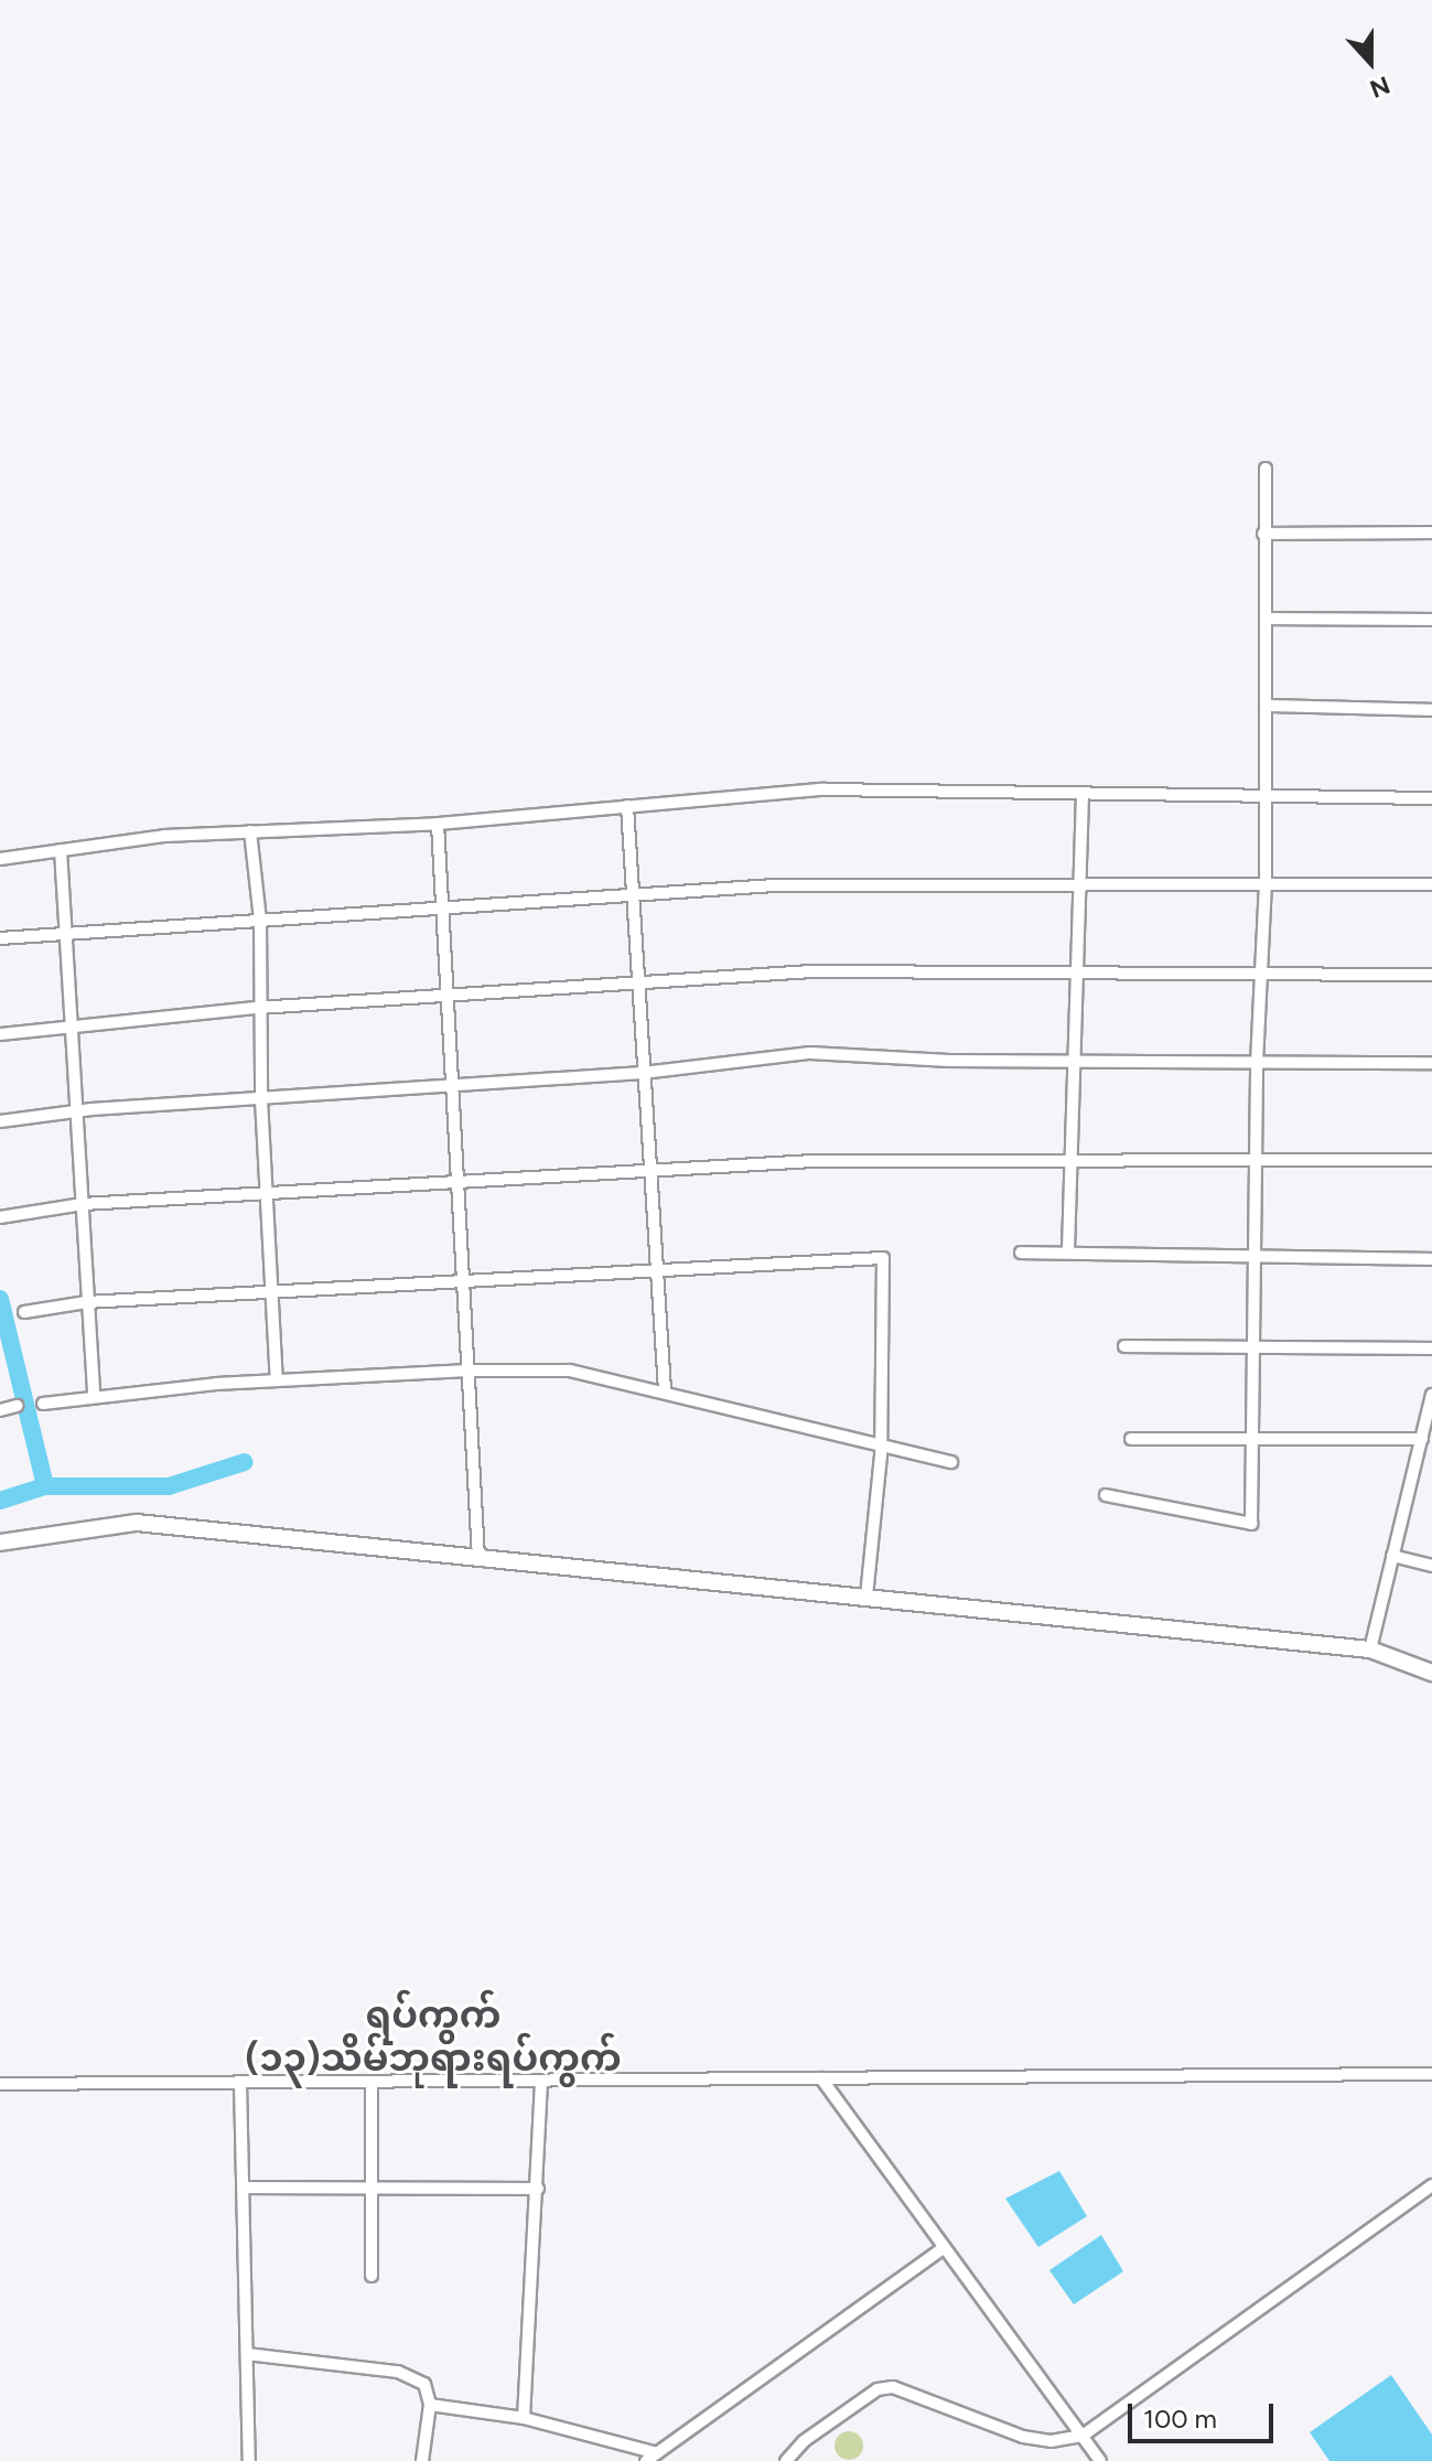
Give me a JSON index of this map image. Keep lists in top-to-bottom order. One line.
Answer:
{"districts":["ရပ်ကွက် (၁၃)သိမ်ဘုရားရပ်ကွက်"],"scale_bar":"100 m","north":"bottom"}
